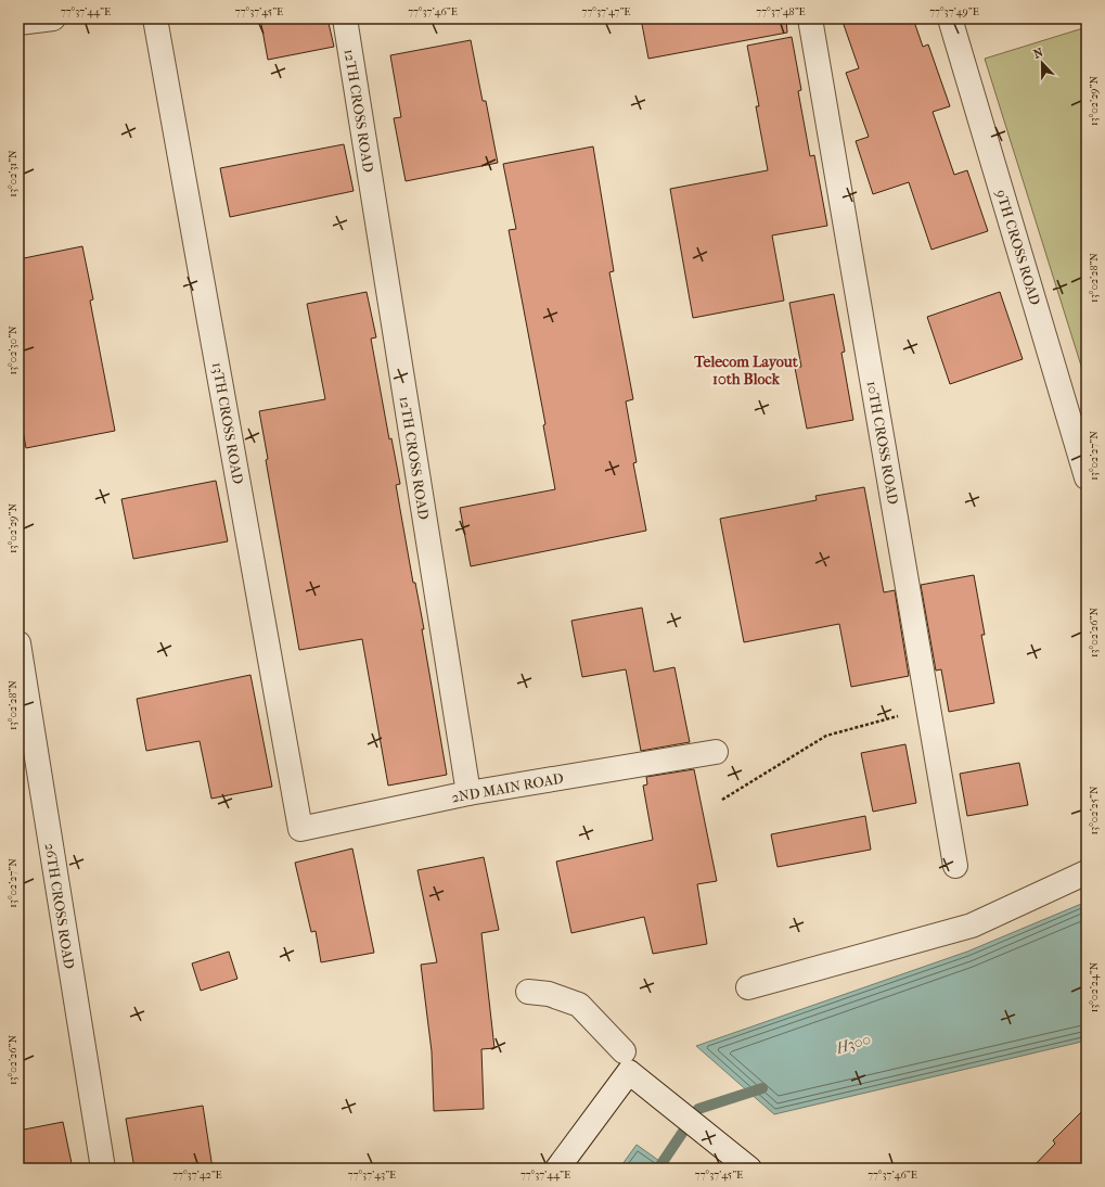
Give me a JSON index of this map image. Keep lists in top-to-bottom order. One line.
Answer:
{"streets":{"street":["12TH CROSS ROAD","9TH CROSS ROAD","13TH CROSS ROAD","10TH CROSS ROAD","2ND MAIN ROAD","26TH CROSS ROAD"]},"crossings":[["12TH CROSS ROAD","2ND MAIN ROAD"],["13TH CROSS ROAD","2ND MAIN ROAD"]],"districts":["Telecom Layout 10th Block"],"water":["H300"],"north":"top","coordinates":["77°37'44\"E","77°37'45\"E","77°37'46\"E","77°37'47\"E","77°37'48\"E","77°37'49\"E","13°02'29\"N","13°02'31\"N","13°02'28\"N","13°02'30\"N","13°02'27\"N","13°02'26\"N","13°02'25\"N","13°02'24\"N","77°37'42\"E","77°37'43\"E"]}
